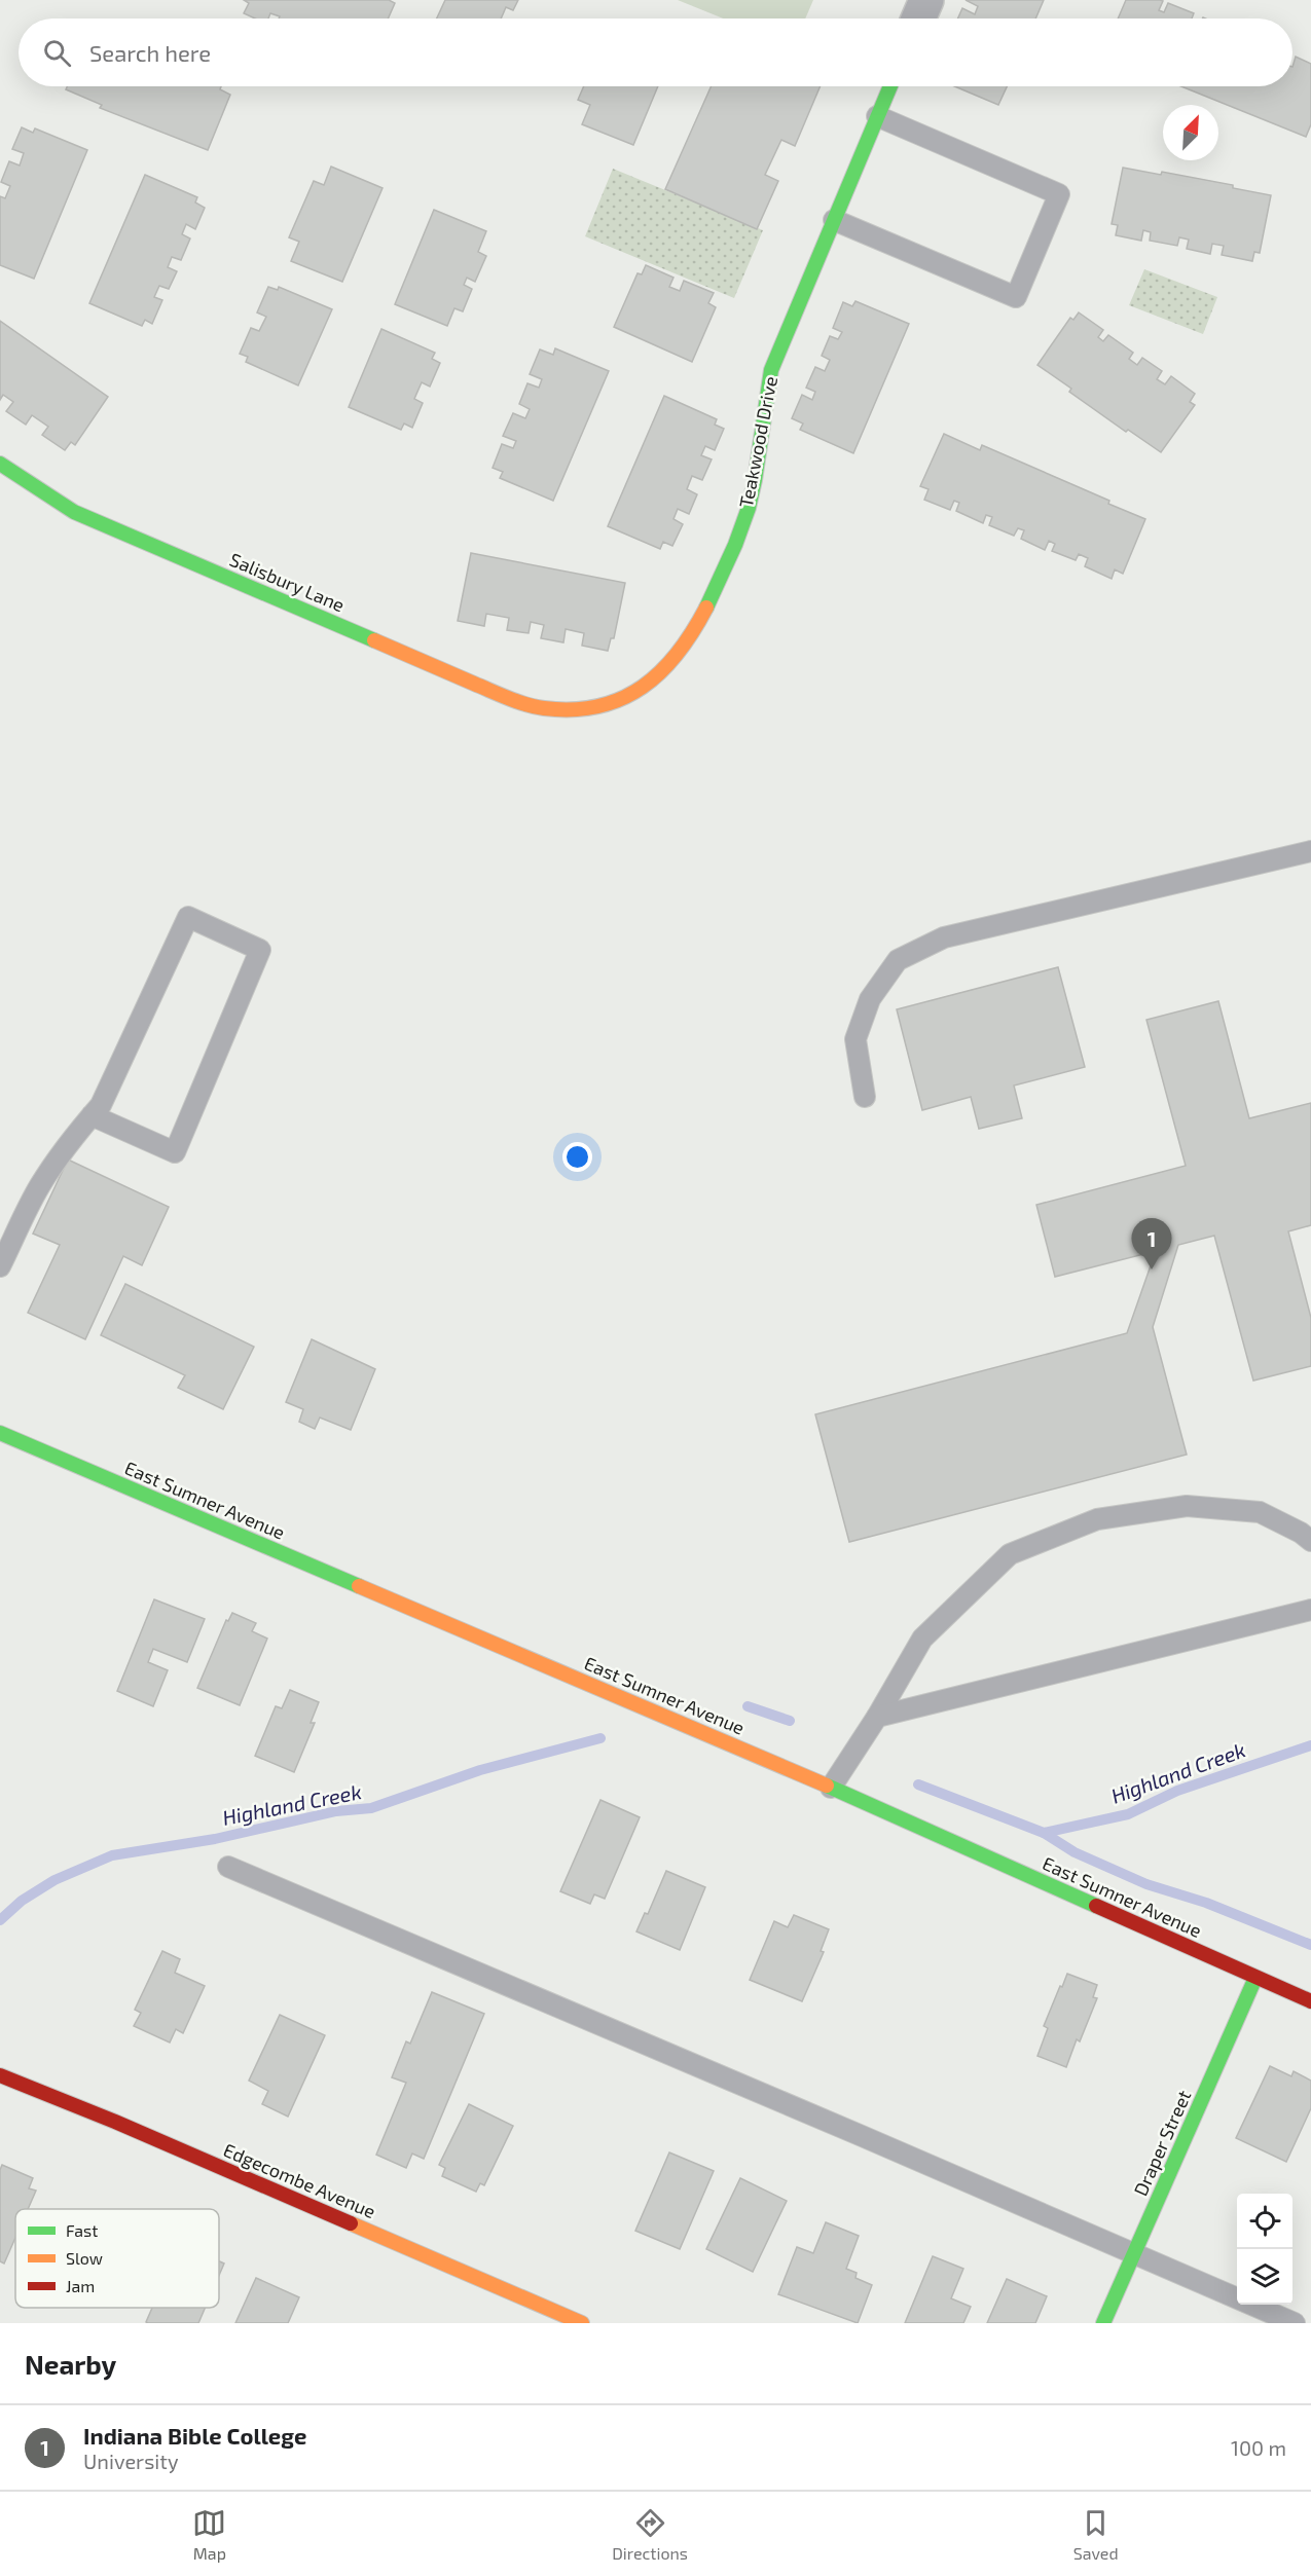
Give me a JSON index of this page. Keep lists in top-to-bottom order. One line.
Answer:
{"streets":{"street":["Teakwood Drive","Salisbury Lane","East Sumner Avenue","Draper Street","Edgecombe Avenue"]},"crossings":[["Teakwood Drive","Salisbury Lane"],["East Sumner Avenue","Draper Street"]],"water":["Highland Creek"],"legend":["Fast","Slow","Jam"],"north":"top right","page":{"search":"Search here","pins":"1","heading":"Nearby","list":[{"mark":"1","name":"Indiana Bible College","note":"University","value":"100 m"}],"nav":["Map","Directions","Saved"]}}
